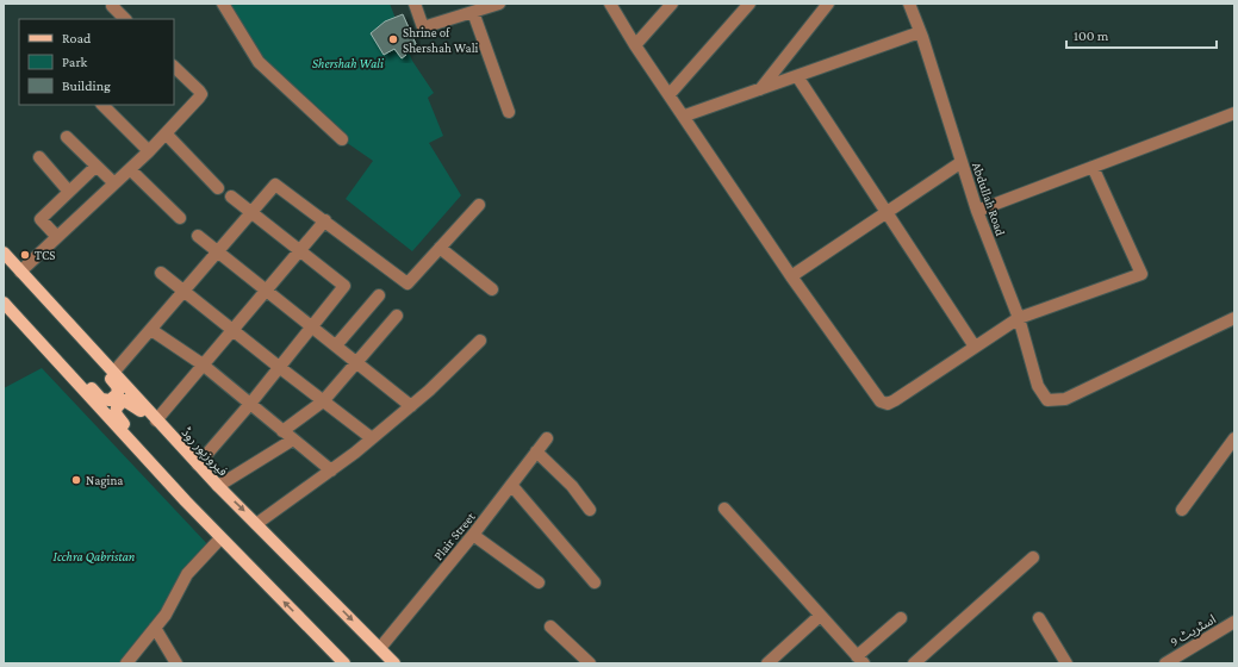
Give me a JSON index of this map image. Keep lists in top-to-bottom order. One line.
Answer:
{"streets":{"main road":["فیروزپور روڈ"],"street":["Abdullah Road","Plair Street","اسٹریٹ 9"]},"crossings":[["فیروزپور روڈ","Plair Street"]],"parks":["Shershah Wali","Icchra Qabristan"],"places":["Shrine of Shershah Wali","TCS","Nagina"],"legend":["Road","Park","Building"],"scale_bar":"100 m"}
